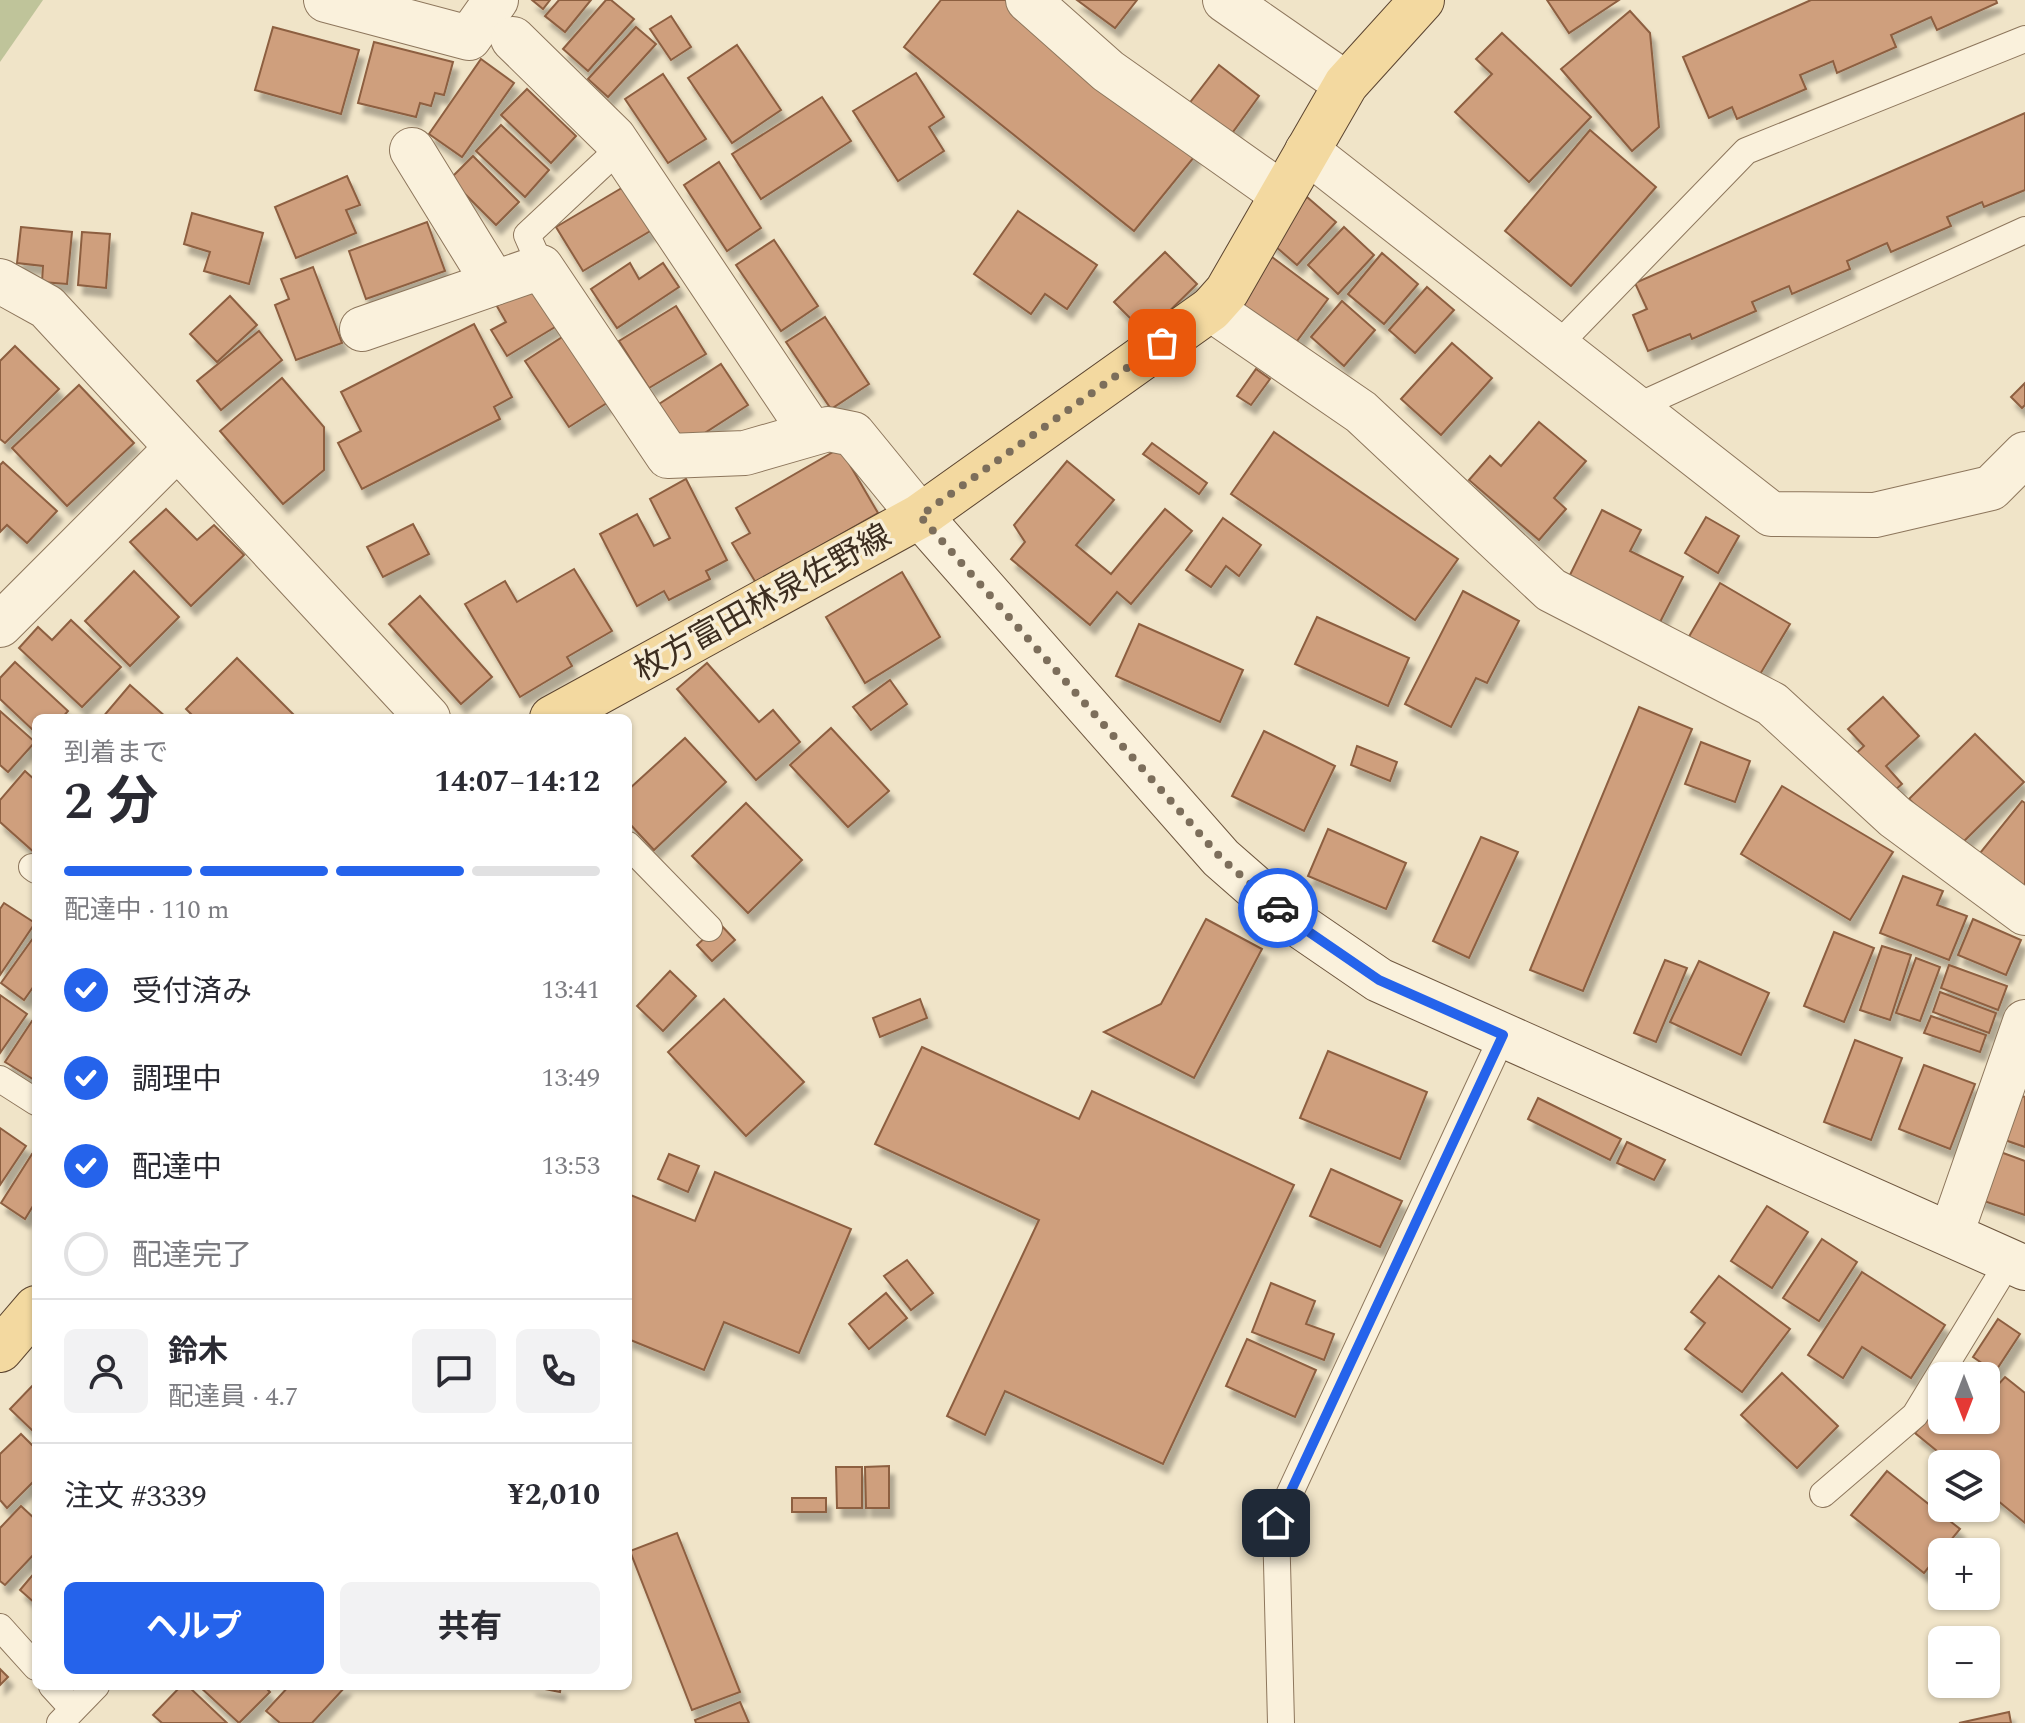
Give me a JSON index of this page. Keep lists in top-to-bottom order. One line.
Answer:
{"streets":{"main road":["枚方富田林泉佐野線"]},"north":"bottom","page":{"heading":["2 分","到着まで","14:07–14:12"],"panel":["鈴木","配達員 · 4.7","注文 #3339","¥2,010"],"bar":"配達中 · 110 m","list":[["受付済み","13:41"],["調理中","13:49"],["配達中","13:53"],"配達完了"],"map_buttons":["+","−"],"buttons":["ヘルプ","共有"]}}
